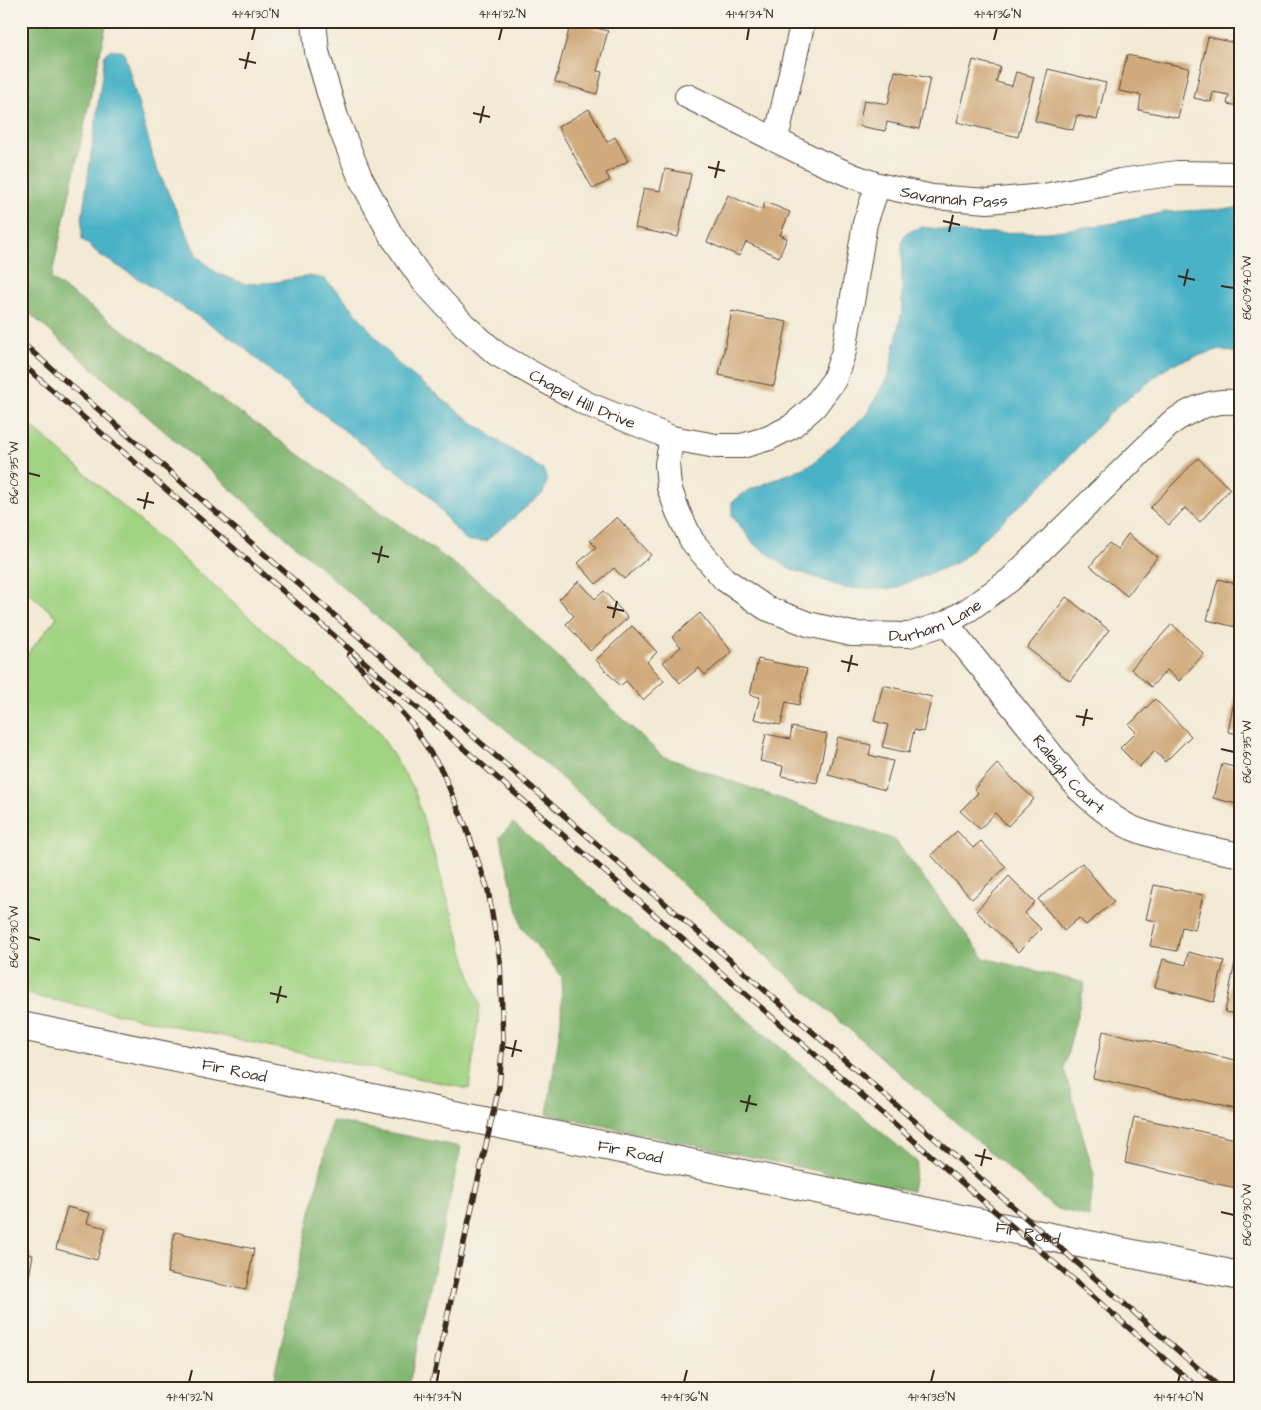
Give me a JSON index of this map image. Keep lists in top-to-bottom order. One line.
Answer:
{"streets":{"street":["Savannah Pass","Chapel Hill Drive","Durham Lane","Raleigh Court","Fir Road"]},"crossings":[["Savannah Pass","Chapel Hill Drive"],["Chapel Hill Drive","Durham Lane"],["Durham Lane","Raleigh Court"]],"coordinates":["41°41'30\"N","41°41'32\"N","41°41'34\"N","41°41'36\"N","86°09'40\"W","86°09'35\"W","86°09'30\"W","41°41'38\"N","41°41'40\"N"]}
